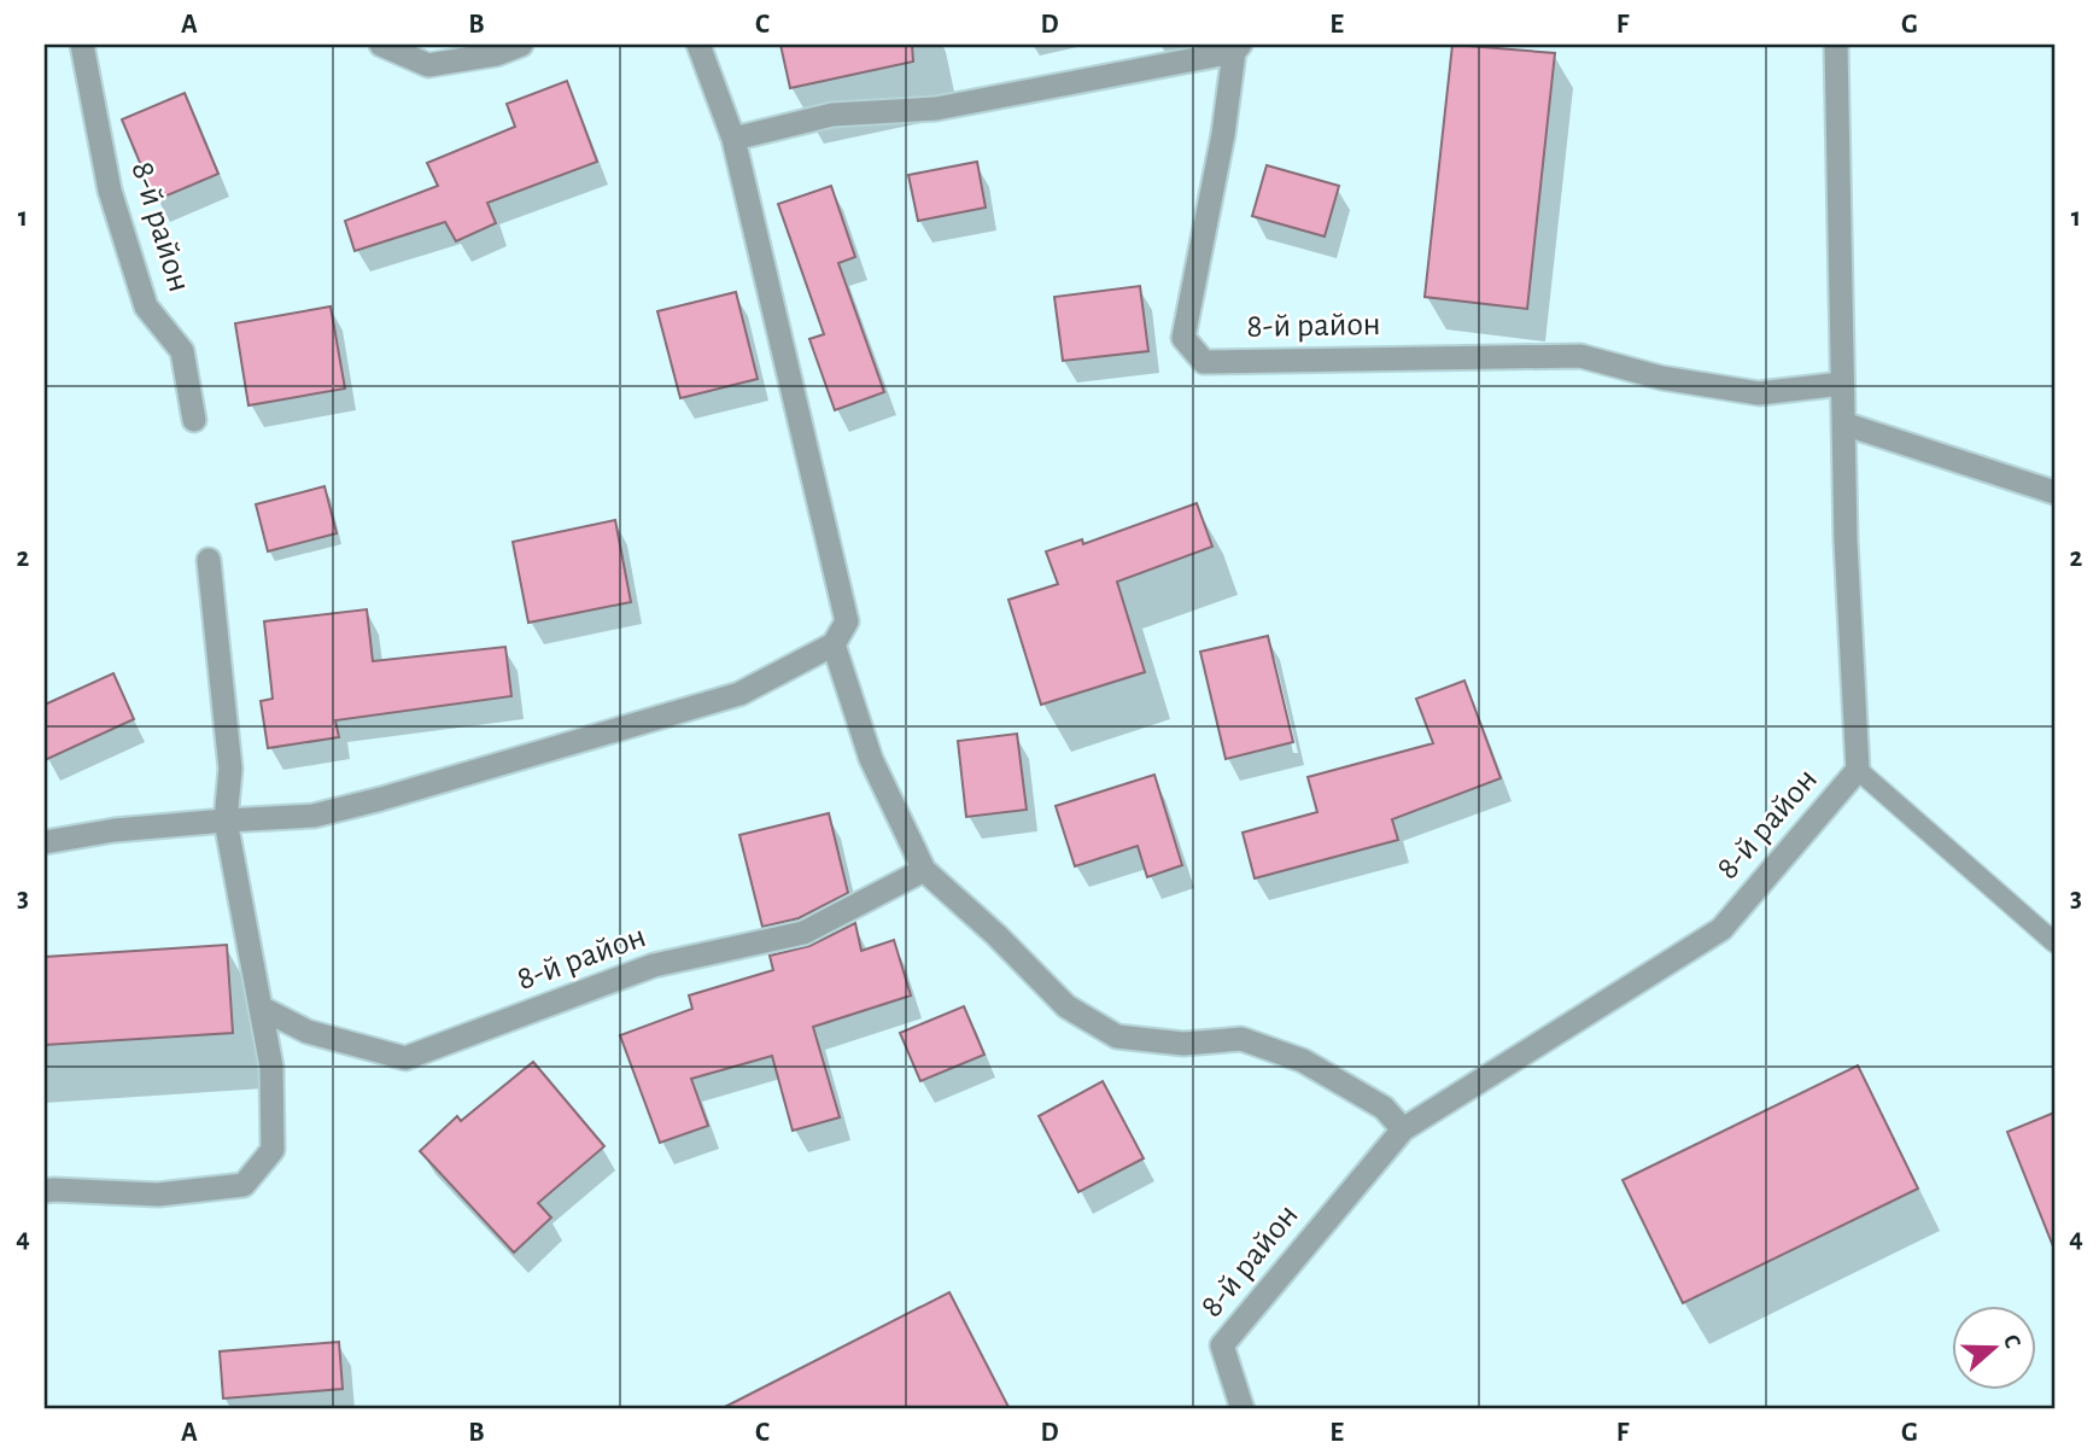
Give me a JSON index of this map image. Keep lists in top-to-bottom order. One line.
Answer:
{"streets":{"street":["8-й район"]},"north":"right","grid":{"columns":["A","B","C","D","E","F","G"],"rows":["1","2","3","4"]}}
